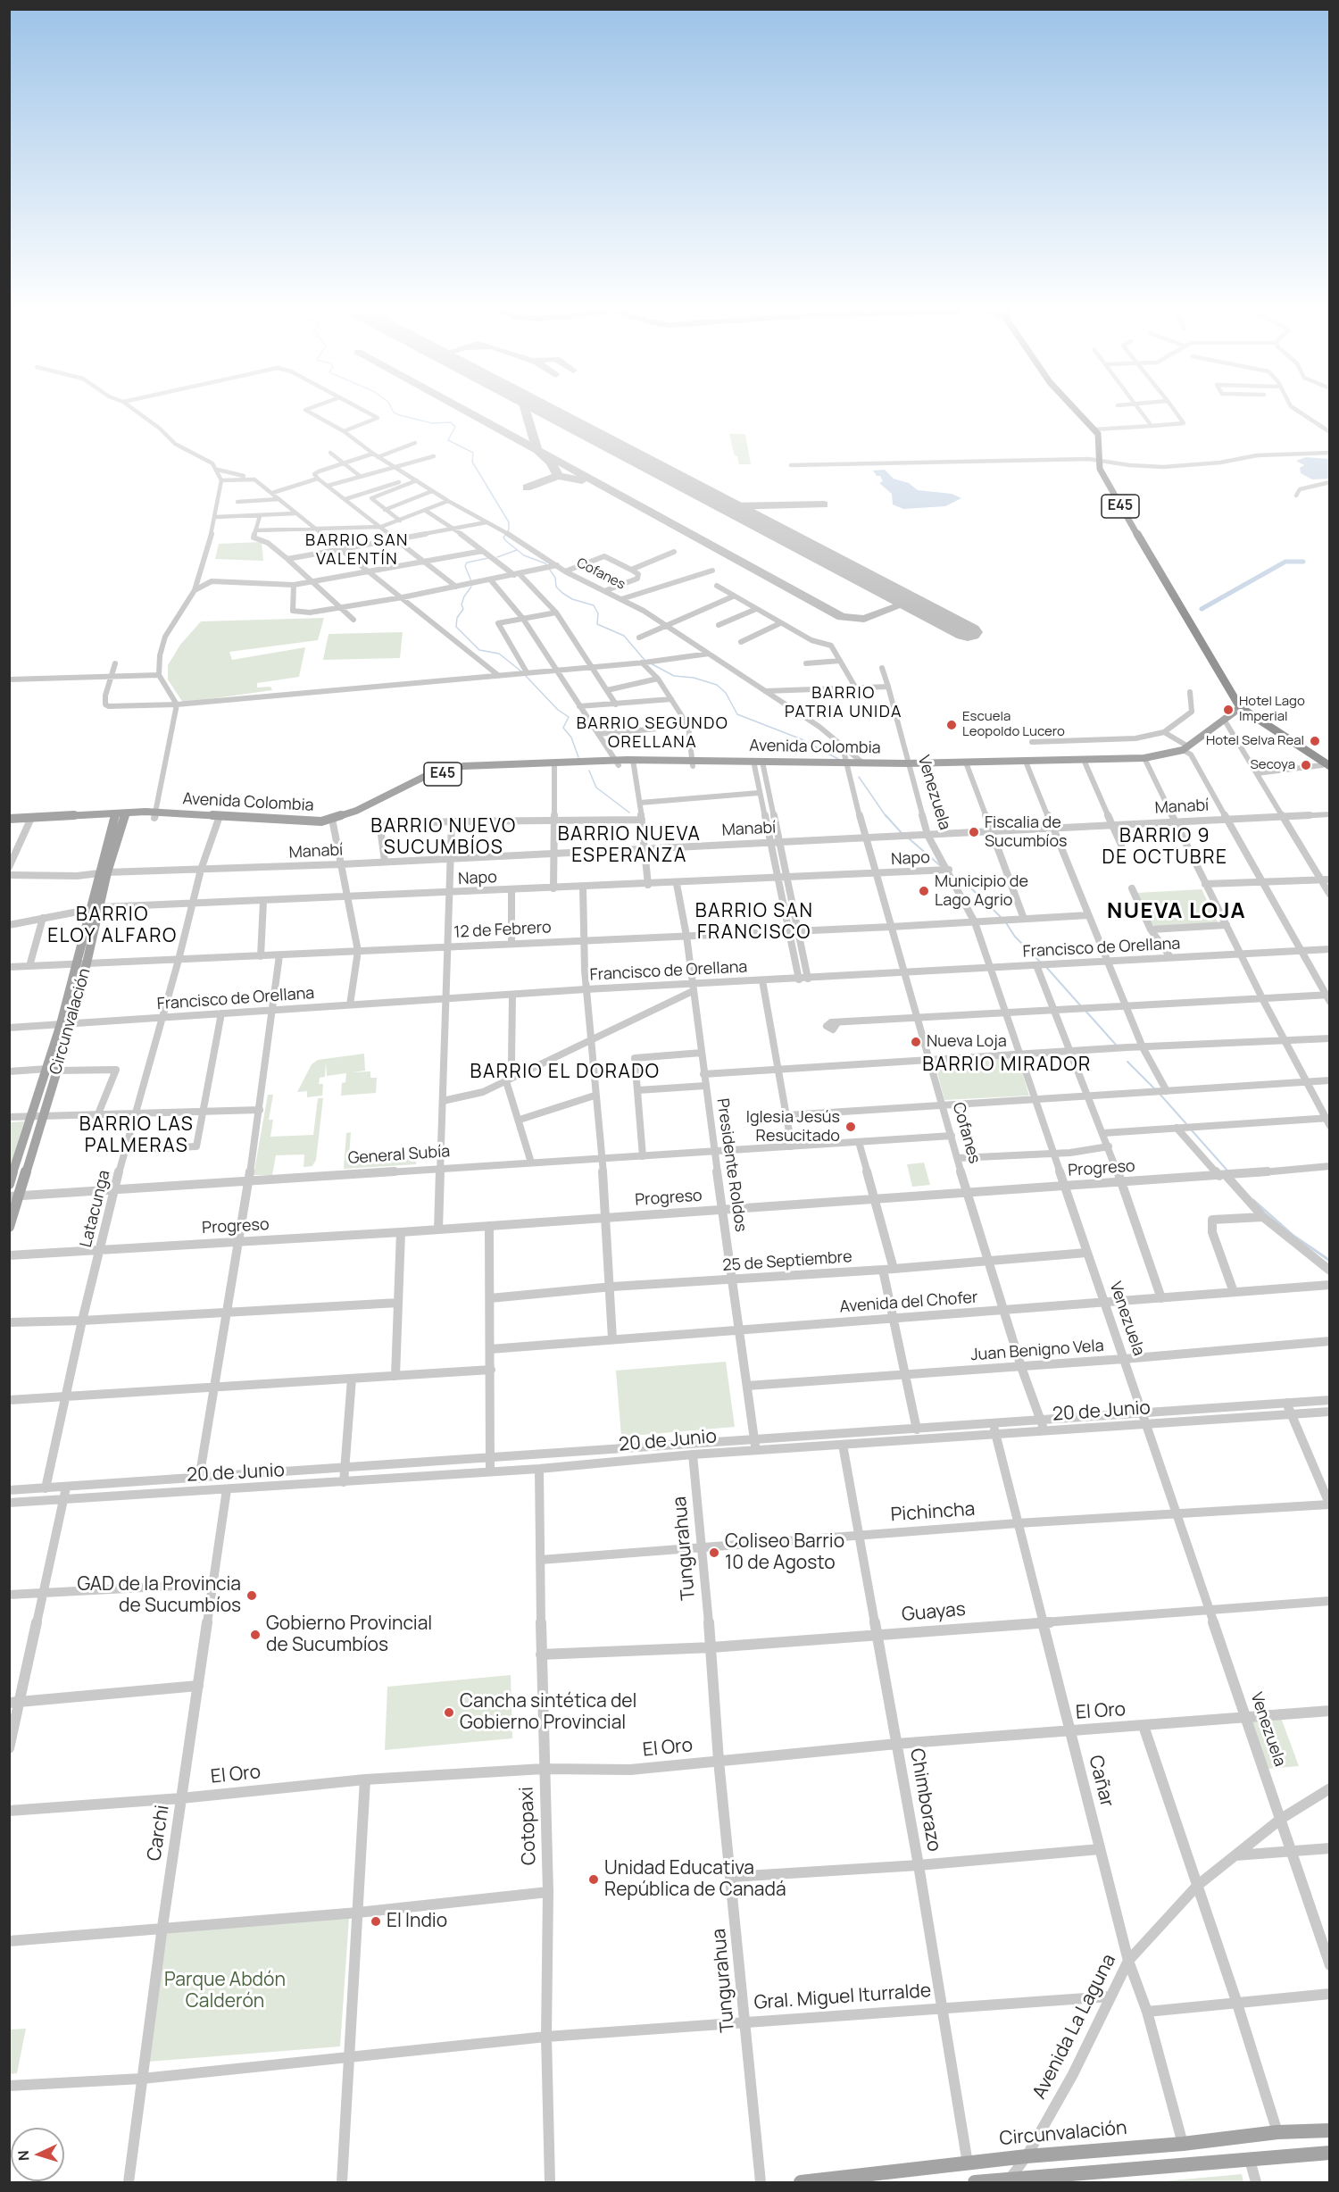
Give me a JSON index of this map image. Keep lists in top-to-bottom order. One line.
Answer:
{"streets":{"highway":["E45"],"main road":["Avenida Colombia","Circunvalación"],"street":["Cofanes","Venezuela","Manabí","Napo","12 de Febrero","Francisco de Orellana","General Subía","Presidente Roldos","Progreso","Latacunga","25 de Septiembre","Avenida del Chofer","Juan Benigno Vela","20 de Junio","Pichincha","Tungurahua","Guayas","El Oro","Cañar","Chimborazo","Cotopaxi","Carchi","Gral. Miguel Iturralde","Avenida La Laguna"]},"crossings":[["E45","Avenida Colombia"],["Cofanes","Avenida Colombia"],["Cofanes","Manabí"],["Cofanes","Napo"],["Cofanes","12 de Febrero"],["Cofanes","Francisco de Orellana"],["Cofanes","General Subía"],["Cofanes","Progreso"],["Cofanes","25 de Septiembre"],["Cofanes","Avenida del Chofer"],["Cofanes","Juan Benigno Vela"],["Cofanes","20 de Junio"],["Avenida Colombia","Venezuela"],["Avenida Colombia","Circunvalación"],["Avenida Colombia","Latacunga"],["Venezuela","Manabí"],["Venezuela","Napo"],["Venezuela","12 de Febrero"],["Venezuela","Francisco de Orellana"],["Venezuela","Progreso"],["Venezuela","25 de Septiembre"],["Venezuela","Avenida del Chofer"],["Venezuela","Juan Benigno Vela"],["Venezuela","20 de Junio"],["Venezuela","Pichincha"],["Venezuela","Guayas"],["Venezuela","El Oro"],["Venezuela","Avenida La Laguna"],["Manabí","Circunvalación"],["Manabí","Latacunga"],["Napo","Circunvalación"],["Napo","Presidente Roldos"],["Napo","Latacunga"],["12 de Febrero","Circunvalación"],["12 de Febrero","Presidente Roldos"],["12 de Febrero","Latacunga"],["Francisco de Orellana","Circunvalación"],["Francisco de Orellana","Presidente Roldos"],["Francisco de Orellana","Latacunga"],["Circunvalación","General Subía"],["Circunvalación","Cañar"],["Circunvalación","Chimborazo"],["Circunvalación","Avenida La Laguna"],["General Subía","Presidente Roldos"],["General Subía","Latacunga"],["Presidente Roldos","Progreso"],["Presidente Roldos","25 de Septiembre"],["Presidente Roldos","Avenida del Chofer"],["Presidente Roldos","Juan Benigno Vela"],["Presidente Roldos","20 de Junio"],["Progreso","Latacunga"],["Latacunga","20 de Junio"],["20 de Junio","Tungurahua"],["20 de Junio","Cañar"],["20 de Junio","Chimborazo"],["20 de Junio","Cotopaxi"],["20 de Junio","Carchi"],["Pichincha","Tungurahua"],["Pichincha","Cañar"],["Pichincha","Chimborazo"],["Pichincha","Cotopaxi"],["Tungurahua","Guayas"],["Tungurahua","El Oro"],["Tungurahua","Gral. Miguel Iturralde"],["Guayas","Cañar"],["Guayas","Chimborazo"],["Guayas","Cotopaxi"],["El Oro","Cañar"],["El Oro","Chimborazo"],["El Oro","Cotopaxi"],["El Oro","Carchi"],["Cañar","Avenida La Laguna"],["Chimborazo","Gral. Miguel Iturralde"],["Cotopaxi","Gral. Miguel Iturralde"],["Carchi","Gral. Miguel Iturralde"],["Gral. Miguel Iturralde","Avenida La Laguna"]],"districts":["BARRIO SAN VALENTÍN","BARRIO PATRIA UNIDA","BARRIO SEGUNDO ORELLANA","BARRIO NUEVO SUCUMBÍOS","BARRIO NUEVA ESPERANZA","BARRIO 9 DE OCTUBRE","BARRIO SAN FRANCISCO","NUEVA LOJA","BARRIO ELOY ALFARO","BARRIO MIRADOR","BARRIO EL DORADO","BARRIO LAS PALMERAS"],"parks":["Parque Abdón Calderón"],"places":["Hotel Lago Imperial","Escuela Leopoldo Lucero","Hotel Selva Real","Secoya","Fiscalia de Sucumbíos","Municipio de Lago Agrio","Nueva Loja","Iglesia Jesús Resucitado","Coliseo Barrio 10 de Agosto","GAD de la Provincia de Sucumbíos","Gobierno Provincial de Sucumbíos","Cancha sintética del Gobierno Provincial","Unidad Educativa República de Canadá","El Indio"],"north":"left"}
